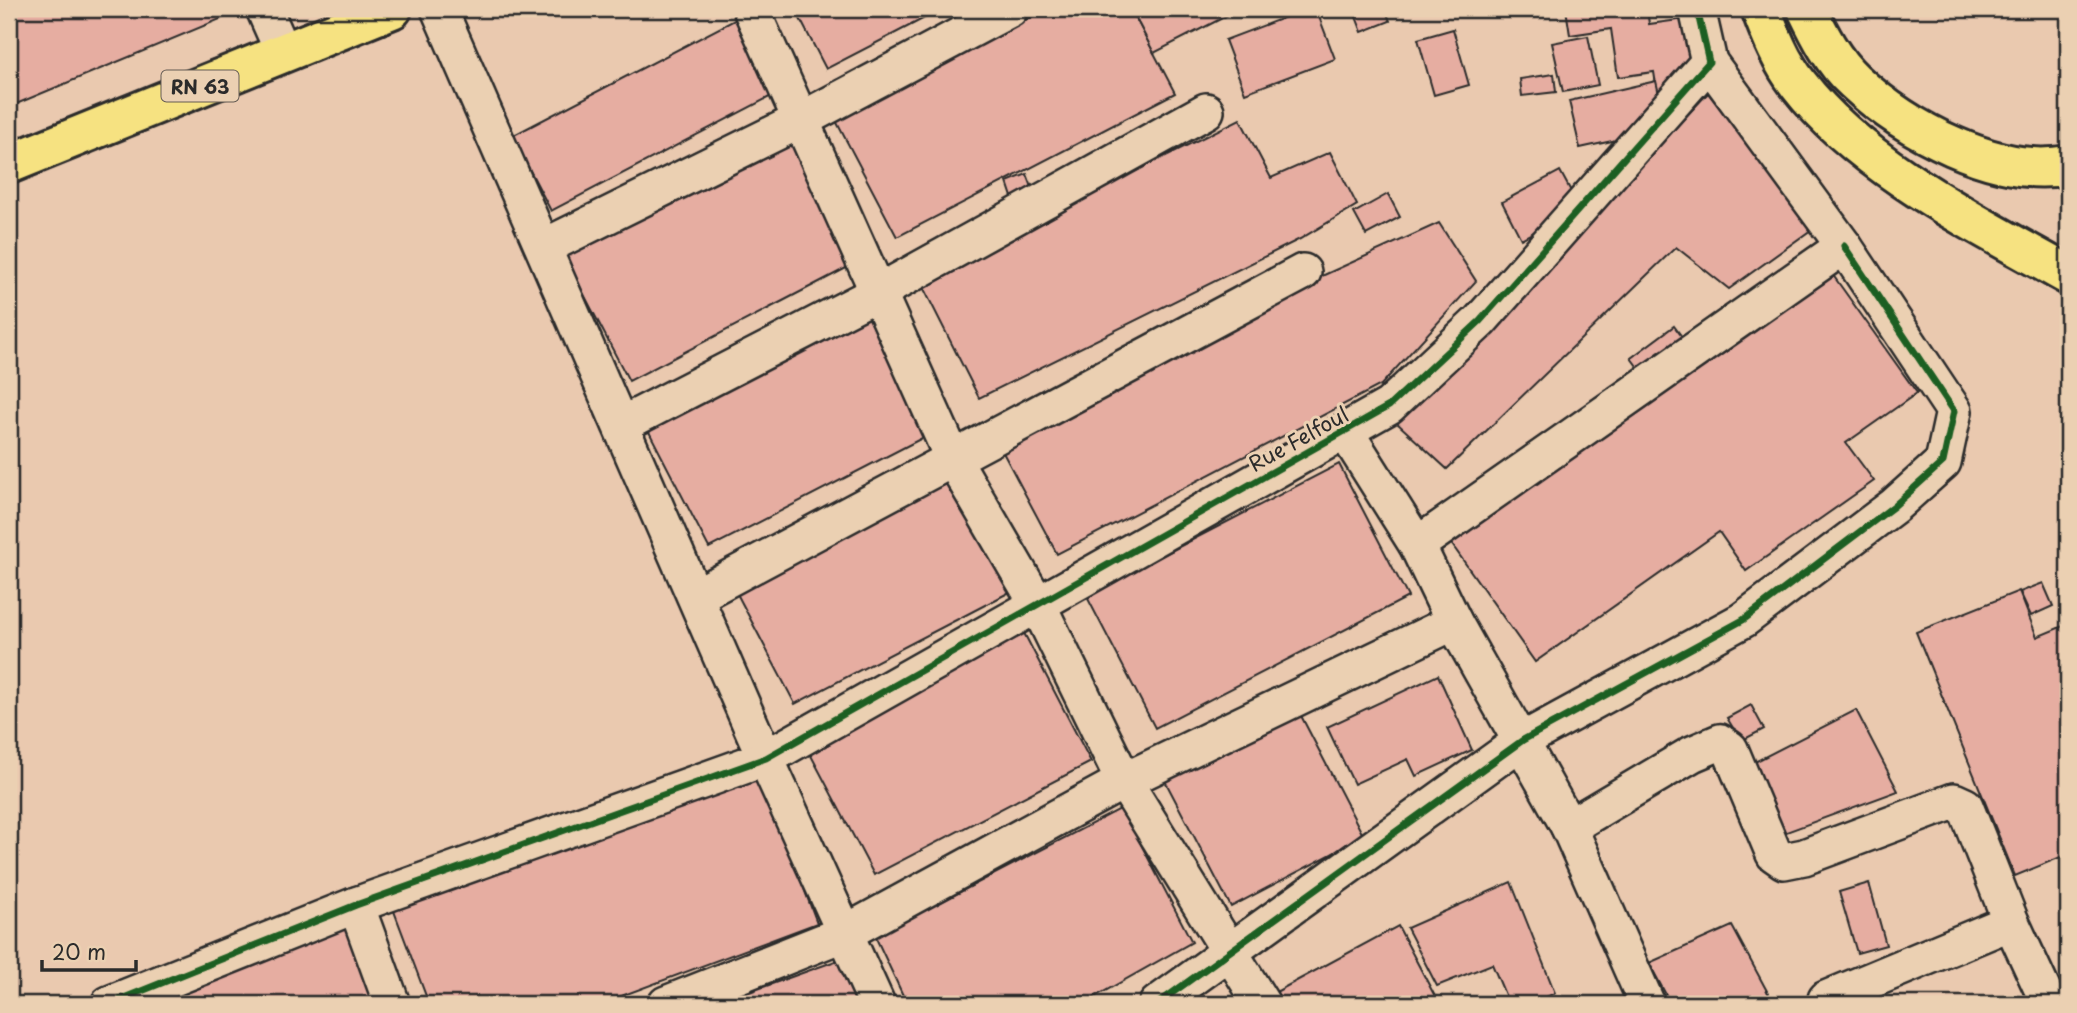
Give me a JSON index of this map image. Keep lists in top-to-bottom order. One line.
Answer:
{"streets":{"main road":["RN 63"],"street":["Rue Felfoul"]},"scale_bar":"20 m"}
